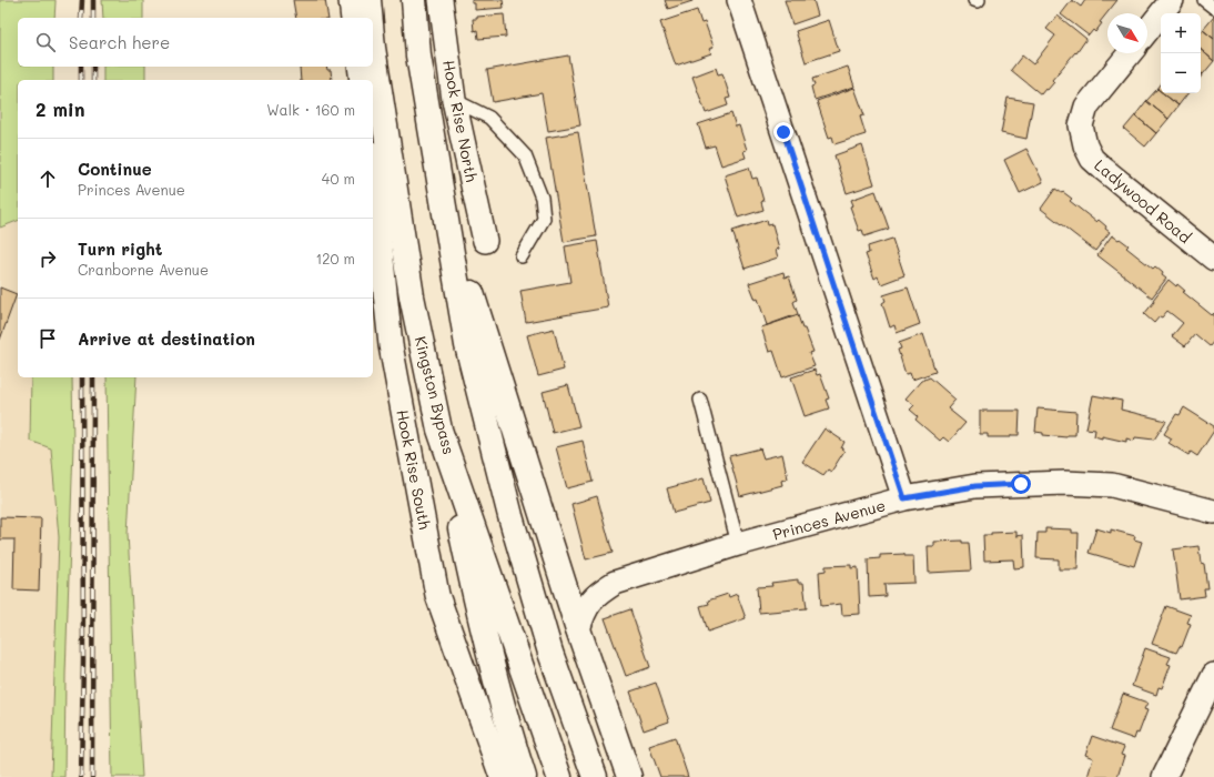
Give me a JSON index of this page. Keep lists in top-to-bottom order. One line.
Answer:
{"streets":{"highway":["Kingston Bypass"],"street":["Hook Rise North","Ladywood Road","Hook Rise South","Princes Avenue"]},"north":"bottom right","page":{"map_buttons":["+","−"],"search":"Search here","heading":["2 min","Walk · 160 m"],"list":[["Continue","Princes Avenue","40 m"],["Turn right","Cranborne Avenue","120 m"],"Arrive at destination"]}}
